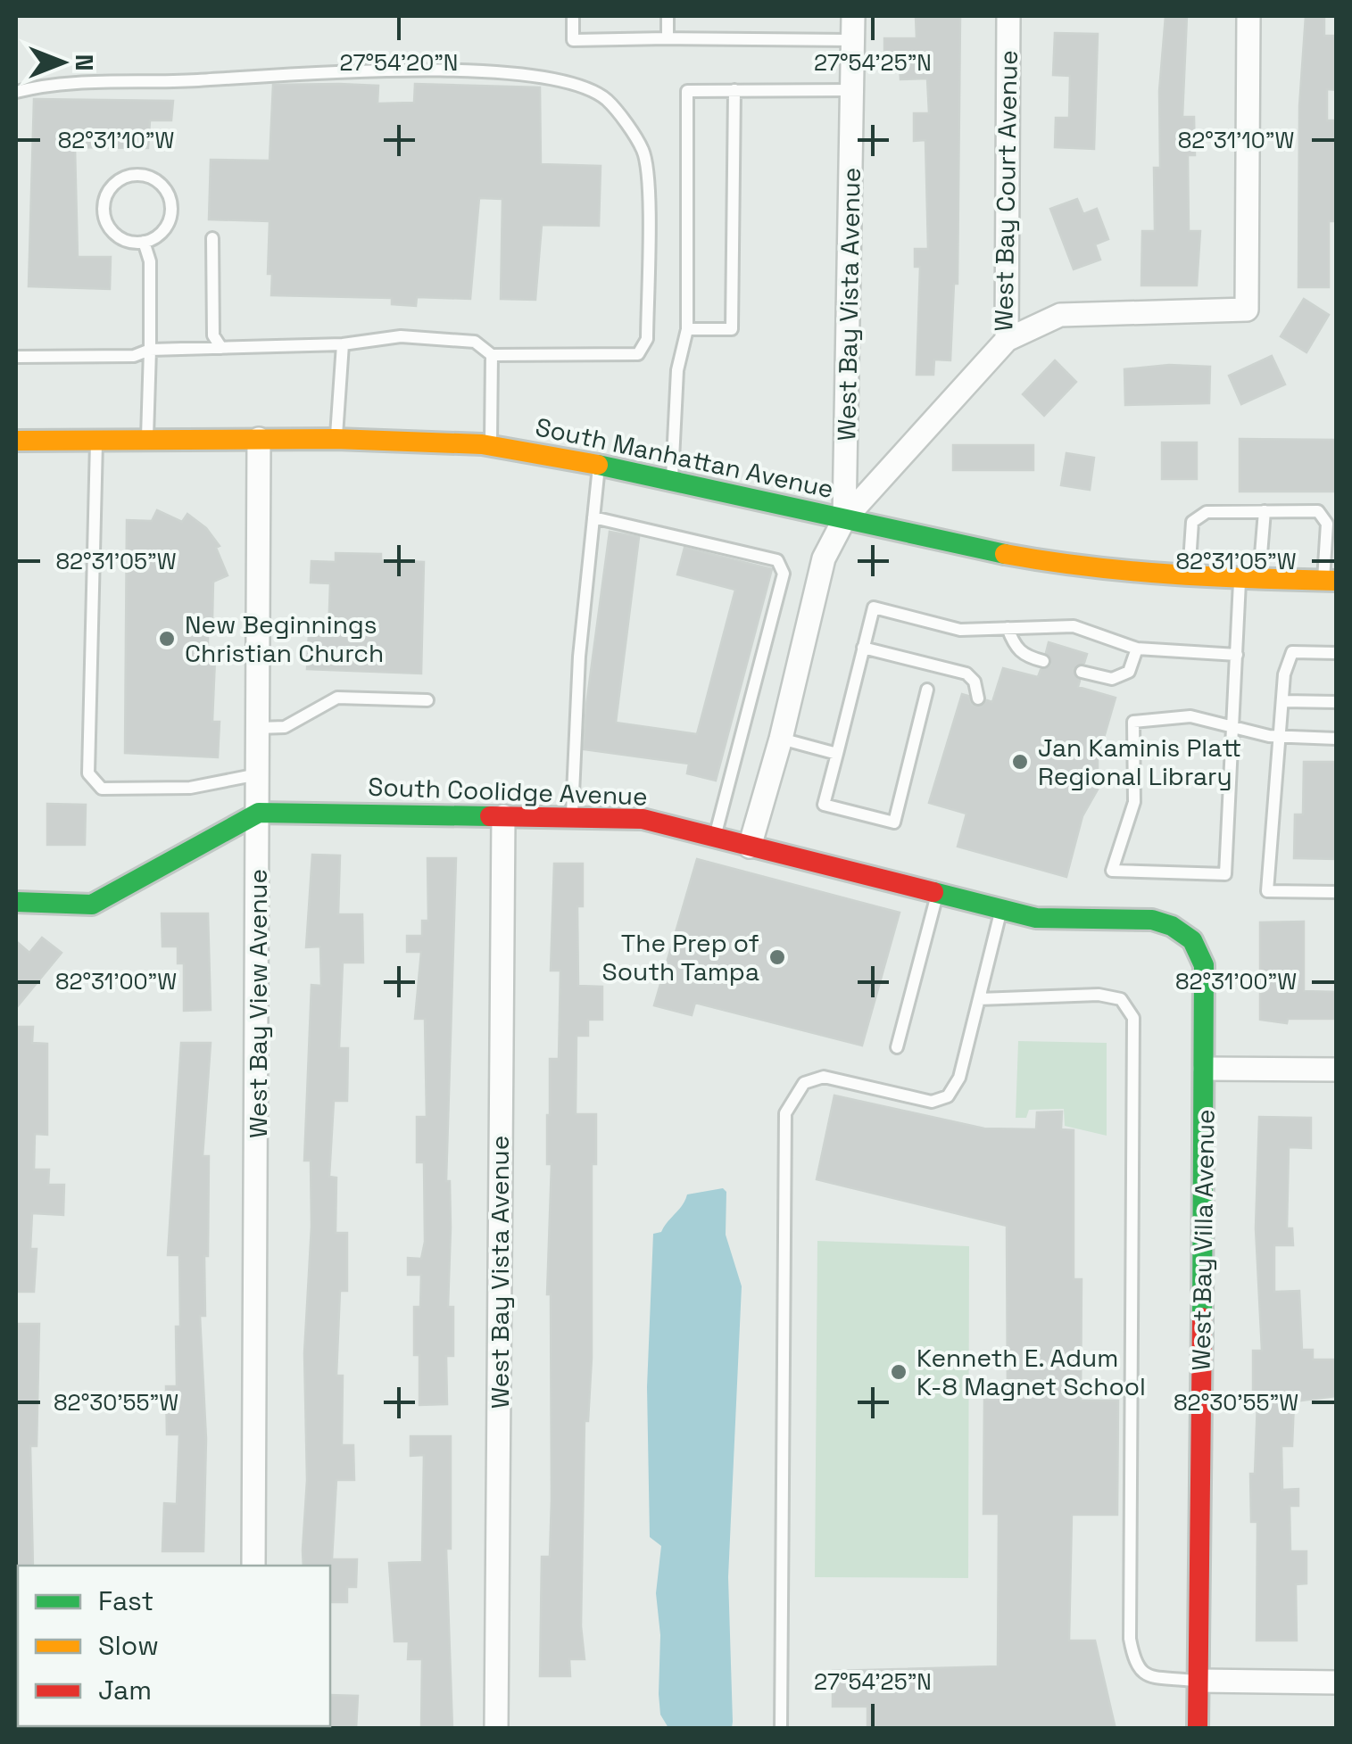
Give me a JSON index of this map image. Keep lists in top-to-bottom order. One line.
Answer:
{"streets":{"street":["West Bay Court Avenue","West Bay Vista Avenue","South Manhattan Avenue","South Coolidge Avenue","West Bay View Avenue","West Bay Villa Avenue"]},"crossings":[["West Bay Court Avenue","West Bay Vista Avenue"],["West Bay Court Avenue","South Manhattan Avenue"],["West Bay Vista Avenue","South Manhattan Avenue"],["West Bay Vista Avenue","South Coolidge Avenue"],["South Manhattan Avenue","West Bay View Avenue"],["South Coolidge Avenue","West Bay View Avenue"],["South Coolidge Avenue","West Bay Villa Avenue"]],"places":["New Beginnings Christian Church","Jan Kaminis Platt Regional Library","The Prep of South Tampa","Kenneth E. Adum K-8 Magnet School"],"legend":["Fast","Slow","Jam"],"north":"right","coordinates":["27°54'20\"N","27°54'25\"N","82°31'10\"W","82°31'05\"W","82°31'00\"W","82°30'55\"W"]}
